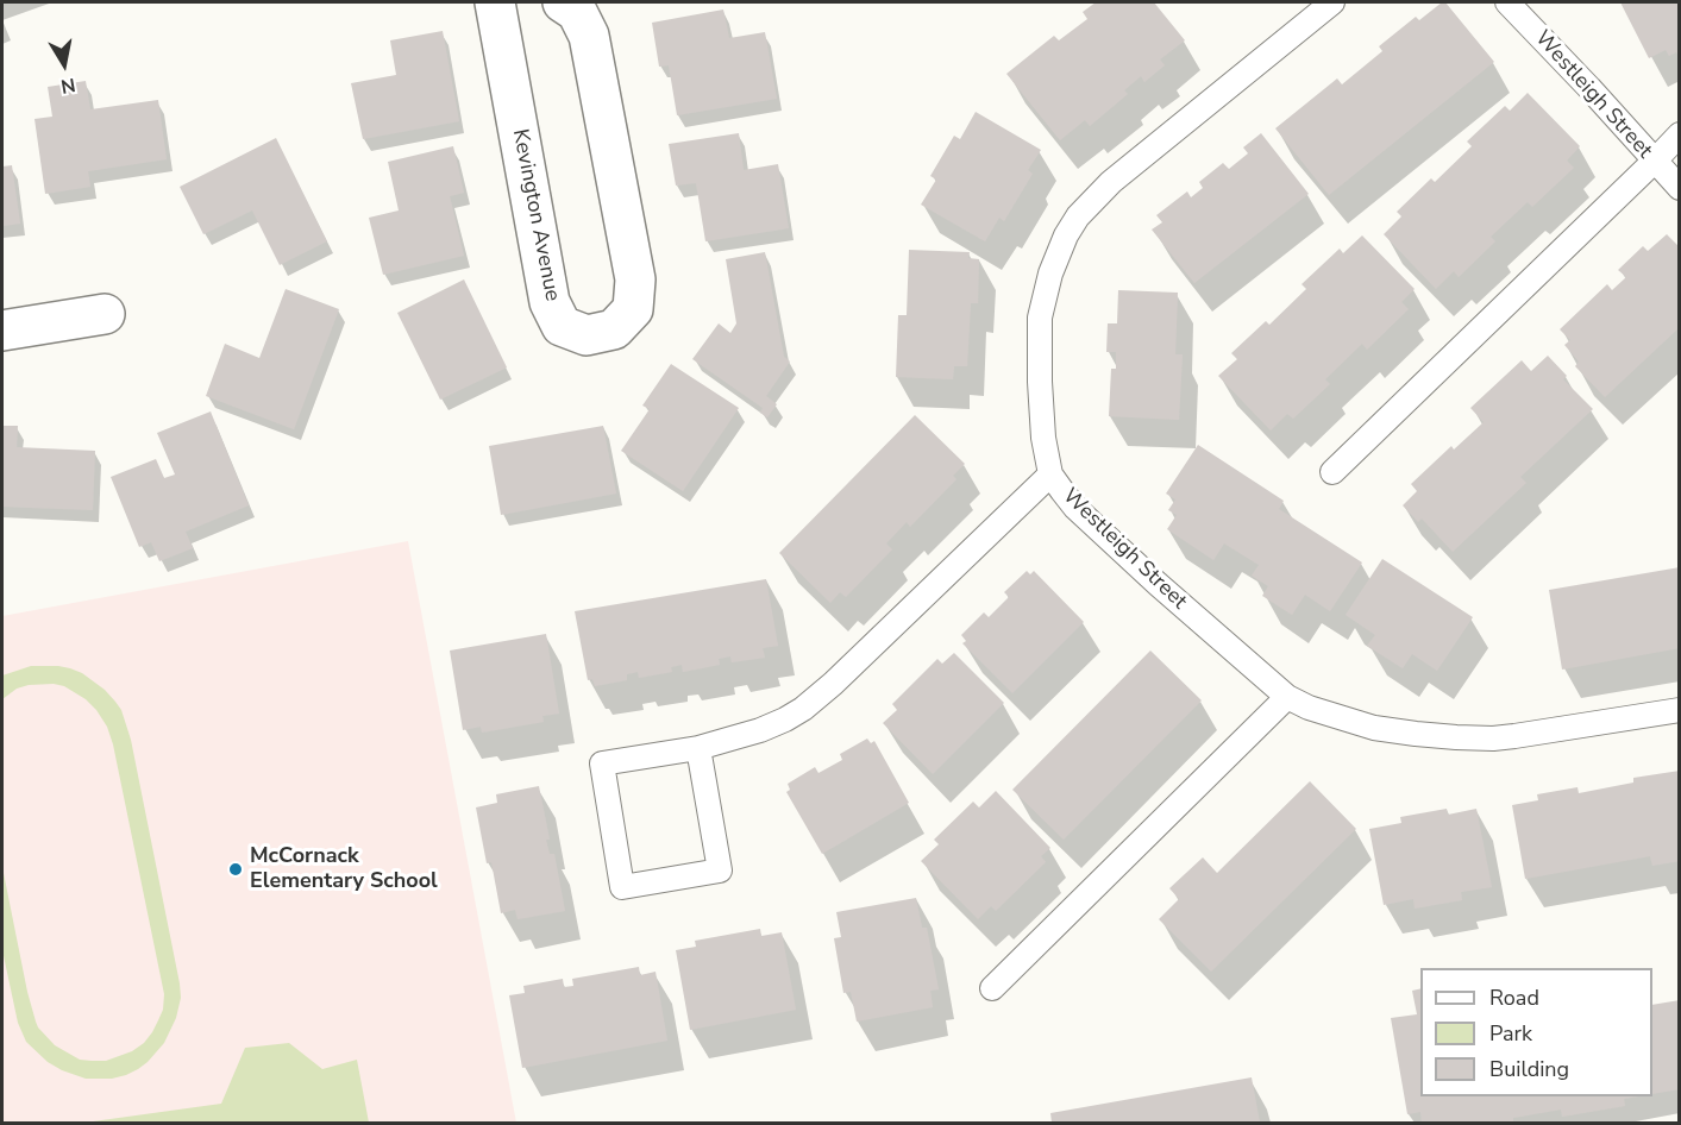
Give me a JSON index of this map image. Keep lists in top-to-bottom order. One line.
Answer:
{"streets":{"street":["Kevington Avenue"],"lane":["Westleigh Street"]},"places":["McCornack Elementary School"],"legend":["Road","Park","Building"],"north":"bottom"}
